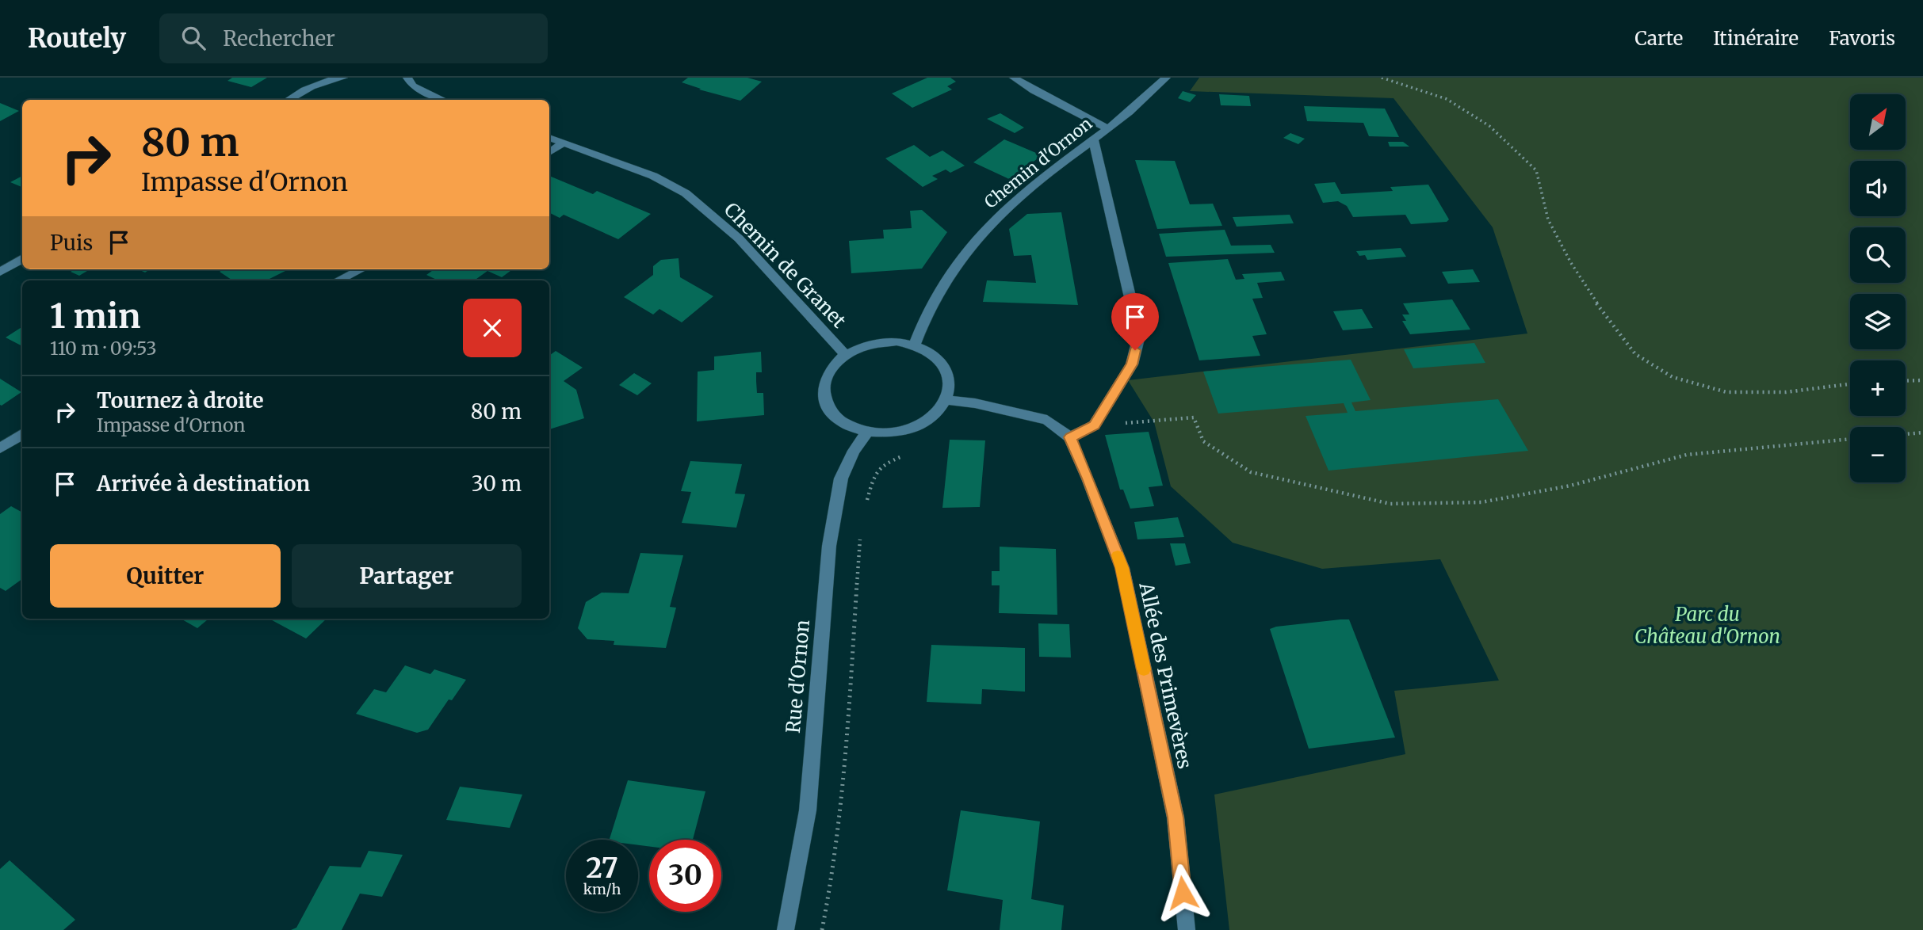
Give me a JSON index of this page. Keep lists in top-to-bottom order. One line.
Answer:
{"streets":{"street":["Chemin d'Ornon","Chemin de Granet","Allée des Primevères","Rue d'Ornon"]},"crossings":[["Chemin d'Ornon","Chemin de Granet"],["Chemin d'Ornon","Allée des Primevères"],["Chemin d'Ornon","Rue d'Ornon"],["Chemin de Granet","Allée des Primevères"],["Chemin de Granet","Rue d'Ornon"],["Allée des Primevères","Rue d'Ornon"]],"parks":["Parc du Château d'Ornon"],"north":"top right","page":{"header":"Routely","search":"Rechercher","nav":["Carte","Itinéraire","Favoris"],"map_buttons":["+","−"],"turn":["80 m","Impasse d'Ornon"],"then":"Puis","heading":["1 min","110 m · 09:53"],"list":[{"name":"Tournez à droite","note":"Impasse d'Ornon","value":"80 m"},{"name":"Arrivée à destination","value":"30 m"}],"buttons":["Quitter","Partager"],"speed":"27 km/h","limit":"30"}}
